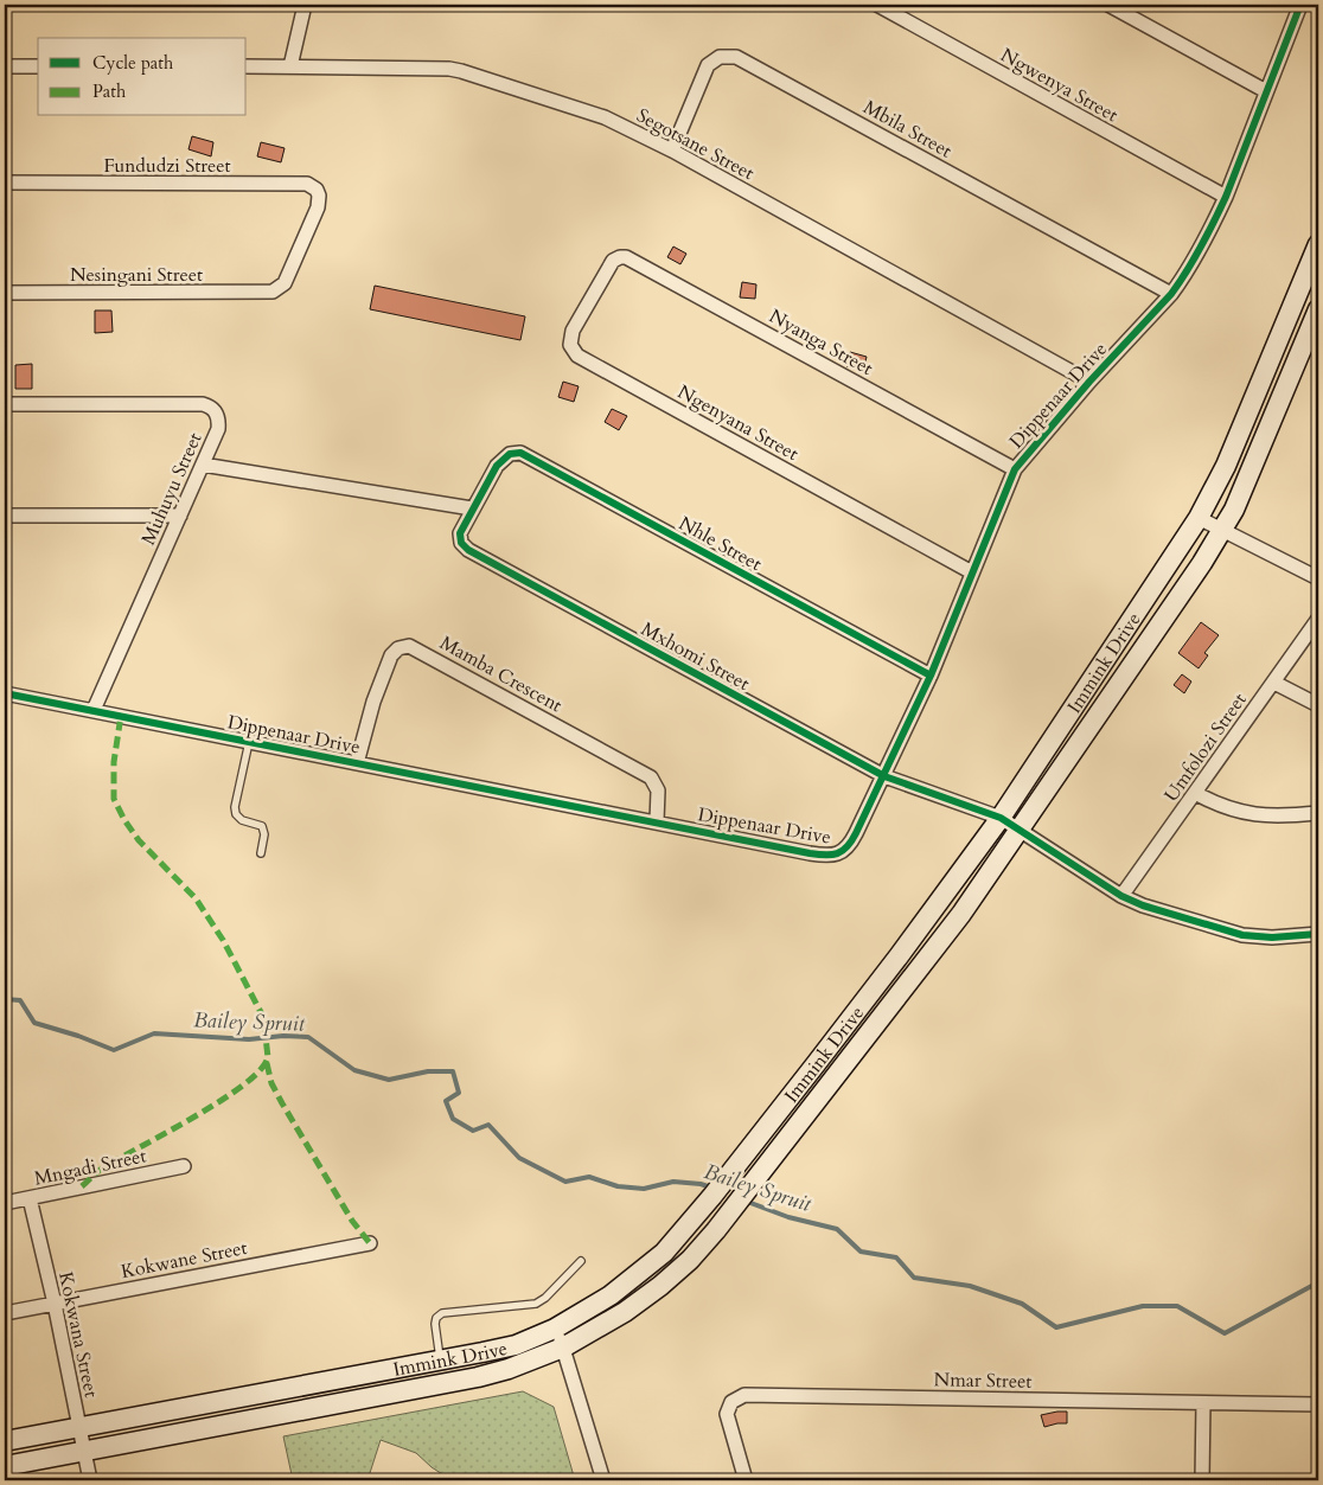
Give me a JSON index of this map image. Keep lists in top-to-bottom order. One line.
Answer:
{"streets":{"main road":["Immink Drive"],"street":["Ngwenya Street","Mbila Street","Segotsane Street","Fundudzi Street","Nesingani Street","Nyanga Street","Dippenaar Drive","Ngenyana Street","Muhuyu Street","Nhle Street","Mxhomi Street","Mamba Crescent","Umfolozi Street","Mngadi Street","Kokwane Street","Kokwana Street","Nmar Street"]},"crossings":[["Ngwenya Street","Dippenaar Drive"],["Mbila Street","Segotsane Street"],["Mbila Street","Dippenaar Drive"],["Segotsane Street","Dippenaar Drive"],["Fundudzi Street","Nesingani Street"],["Nyanga Street","Dippenaar Drive"],["Nyanga Street","Ngenyana Street"],["Dippenaar Drive","Ngenyana Street"],["Dippenaar Drive","Muhuyu Street"],["Dippenaar Drive","Nhle Street"],["Dippenaar Drive","Mxhomi Street"],["Dippenaar Drive","Mamba Crescent"],["Nhle Street","Mxhomi Street"],["Mxhomi Street","Immink Drive"],["Mxhomi Street","Umfolozi Street"],["Immink Drive","Kokwana Street"],["Mngadi Street","Kokwana Street"],["Kokwane Street","Kokwana Street"]],"water":["Bailey Spruit"],"legend":["Cycle path","Path"]}
